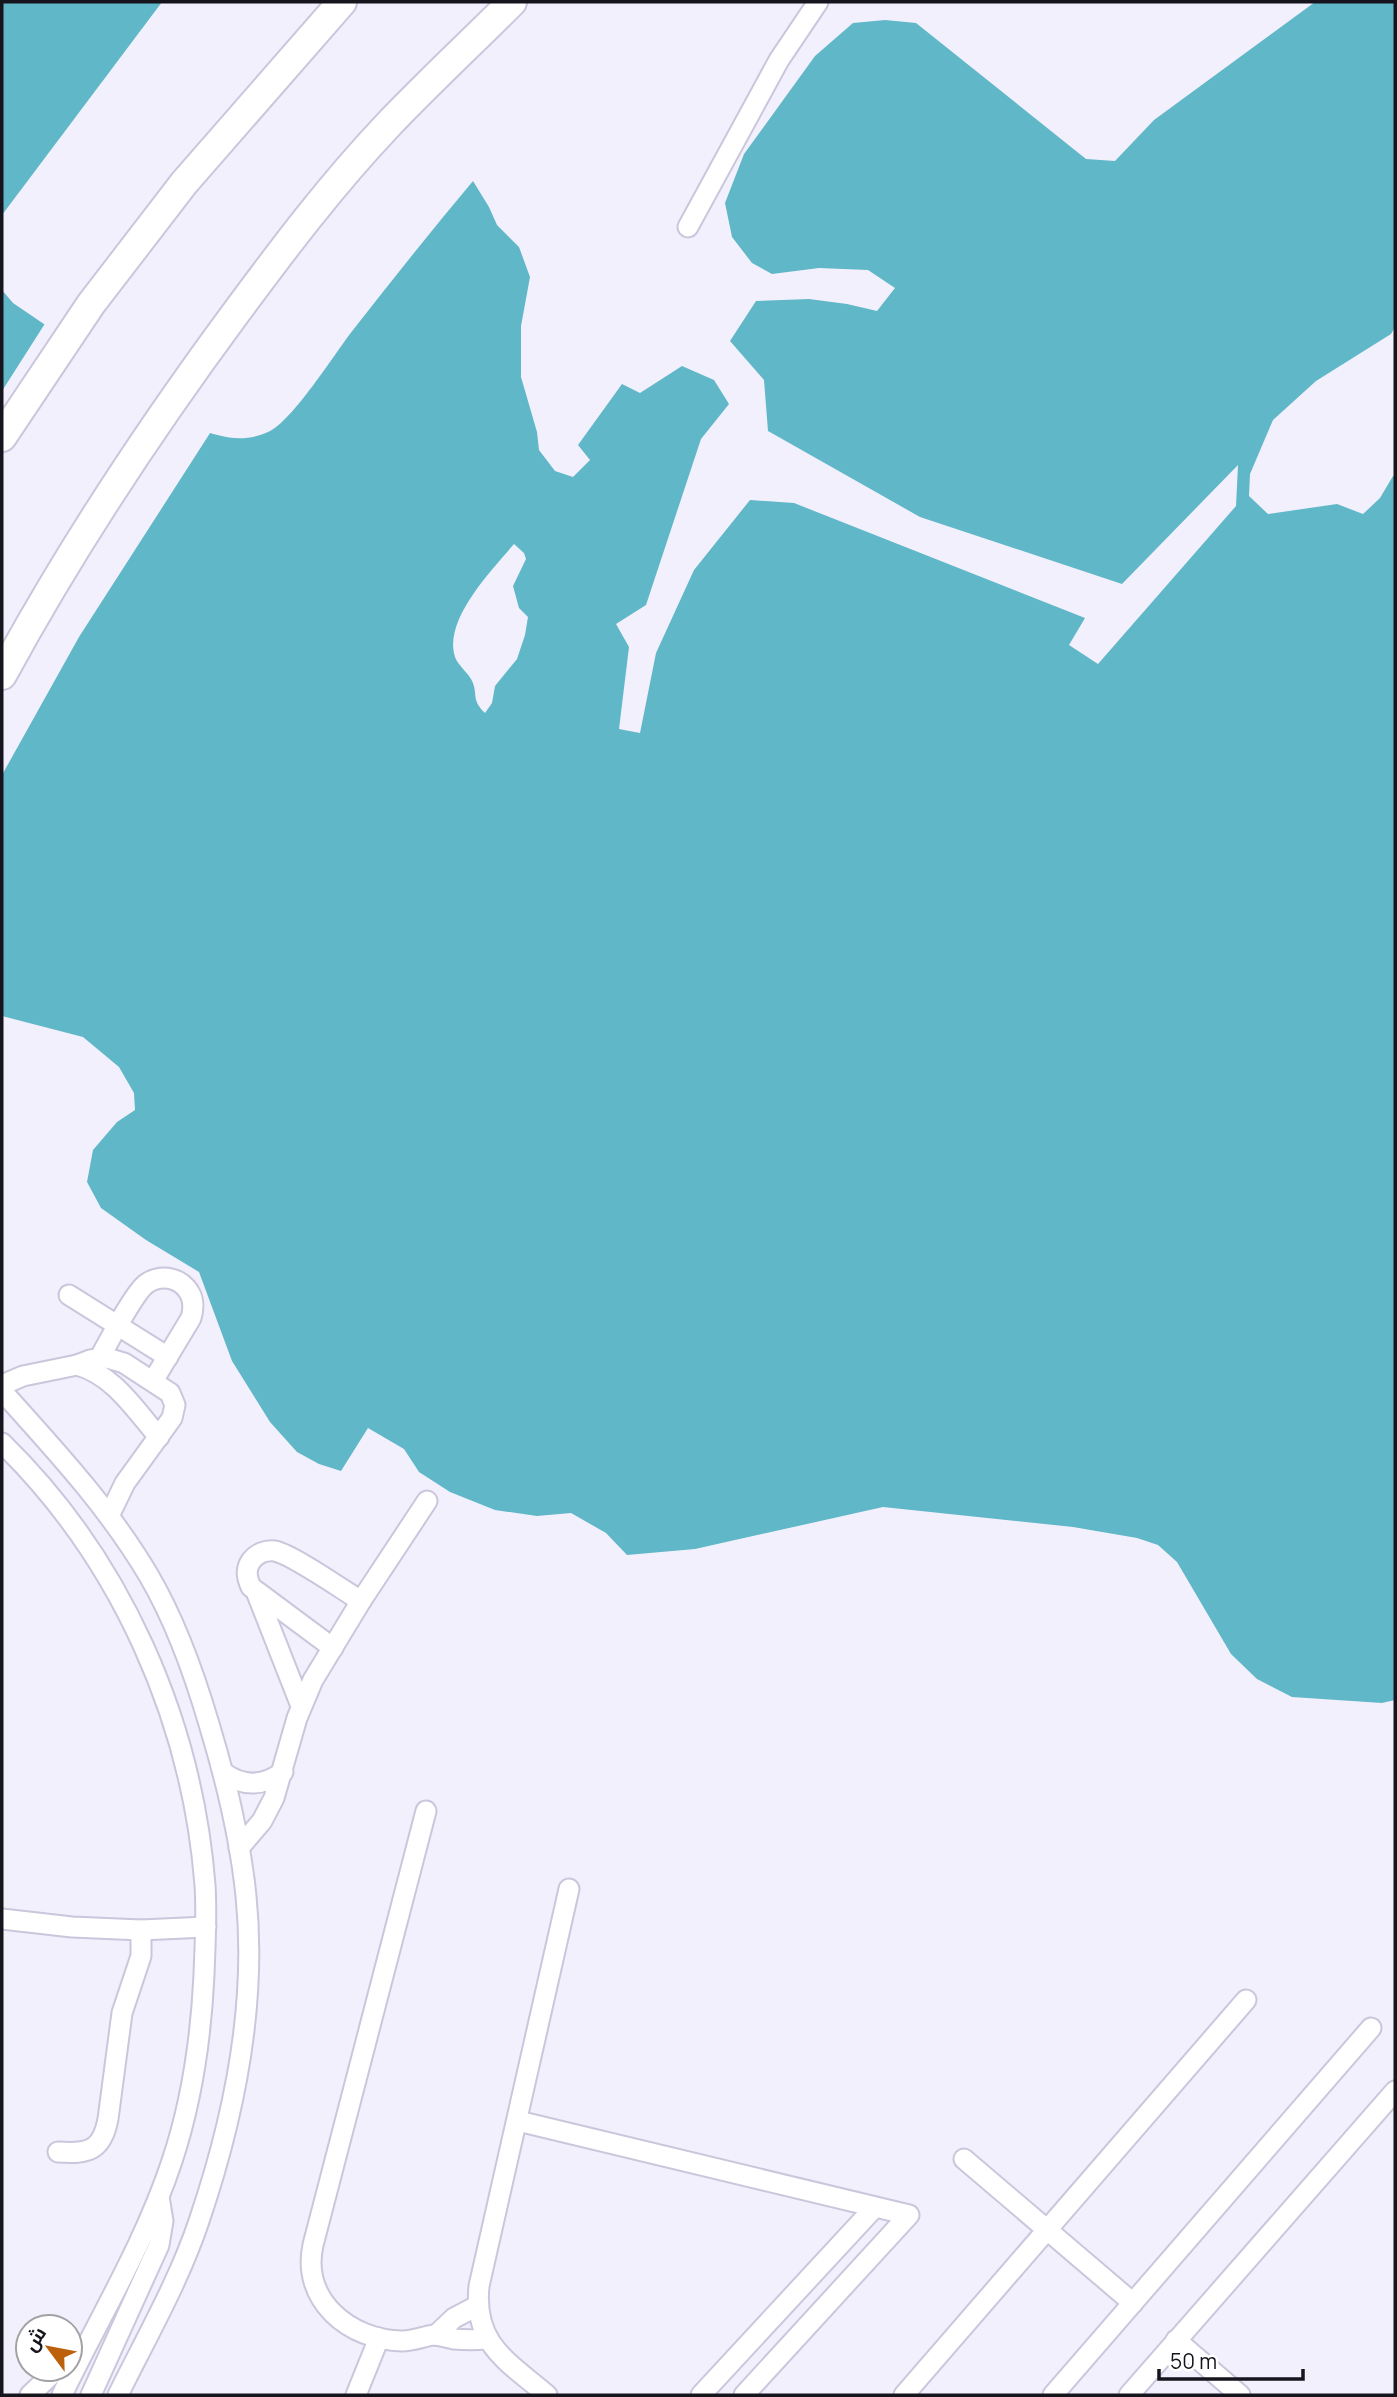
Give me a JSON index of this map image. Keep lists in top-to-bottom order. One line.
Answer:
{"scale_bar":"50 m","north":"top left"}
